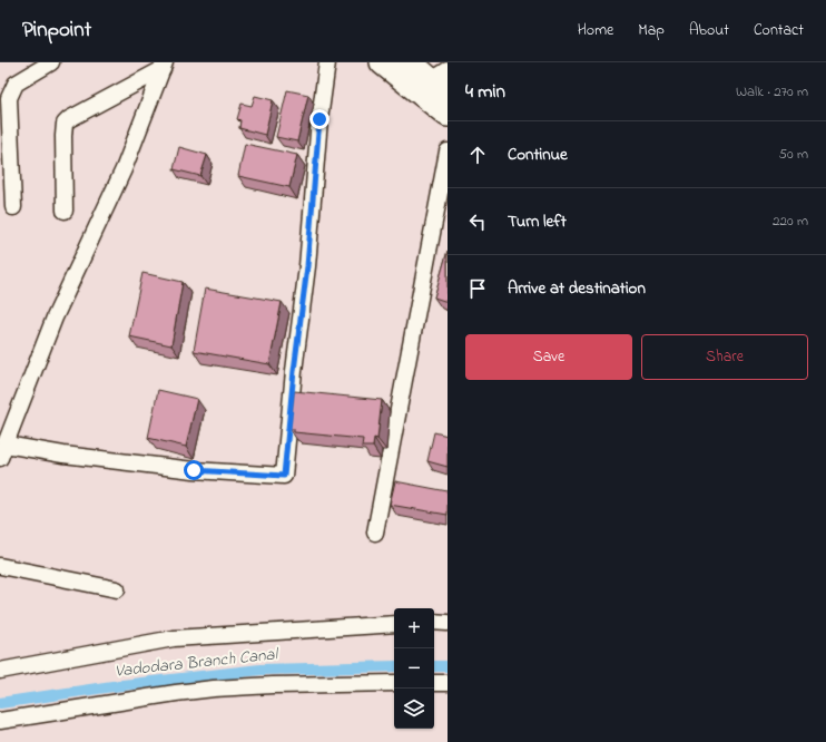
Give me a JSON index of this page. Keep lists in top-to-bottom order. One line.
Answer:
{"water":["Vadodara Branch Canal"],"page":{"header":"Pinpoint","nav":["Home","Map","About","Contact"],"heading":["4 min","Walk · 270 m"],"list":[["Continue","50 m"],["Turn left","220 m"],"Arrive at destination"],"buttons":["Save","Share"],"map_buttons":["+","−"]}}
